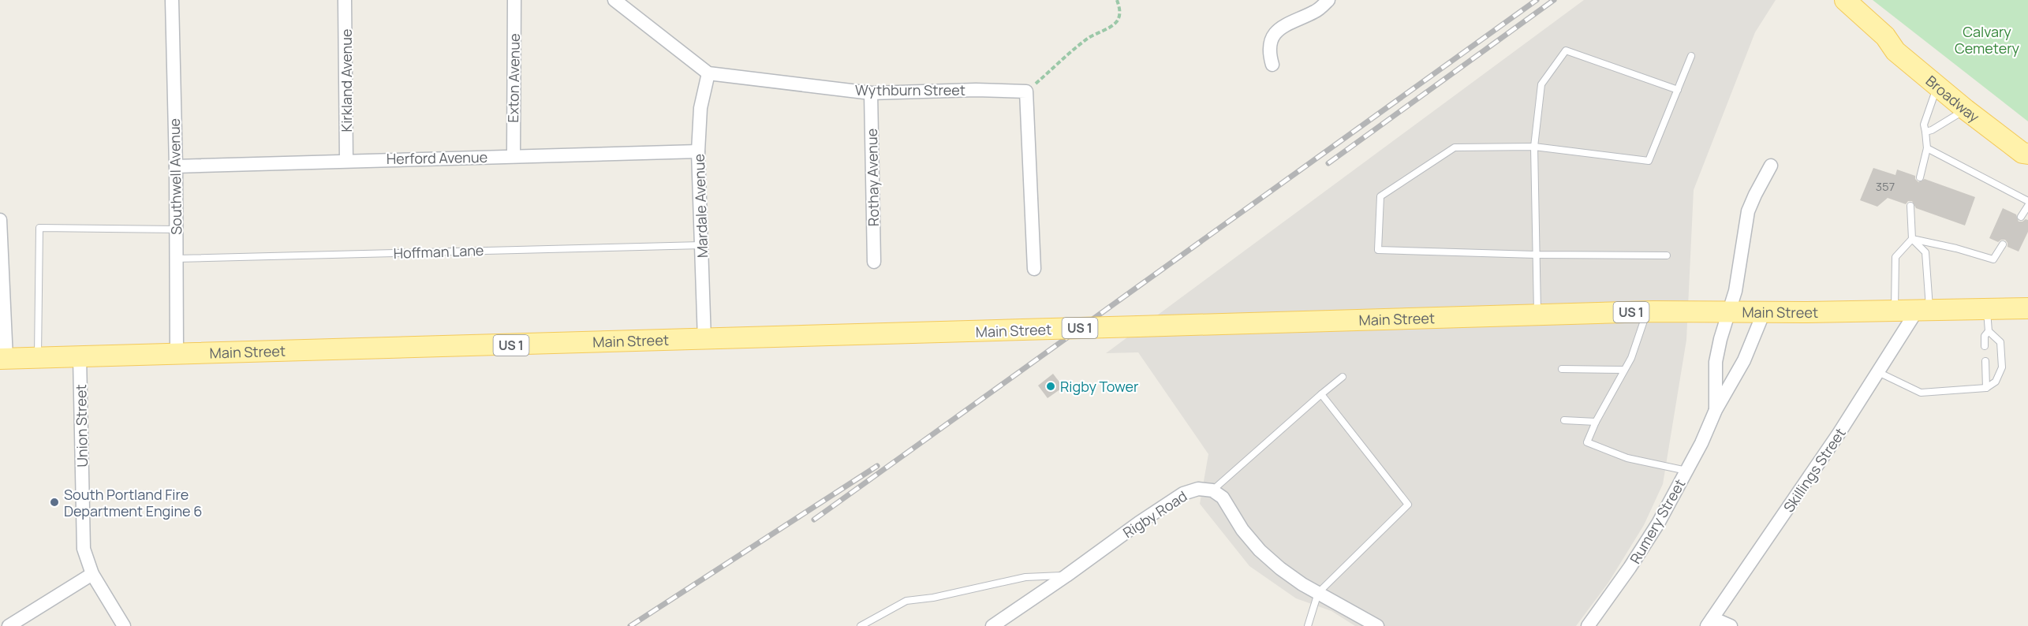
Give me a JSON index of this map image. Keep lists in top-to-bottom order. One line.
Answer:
{"streets":{"main road":["Broadway","US 1","Main Street"],"street":["Exton Avenue","Kirkland Avenue","Wythburn Street","Herford Avenue","Southwell Avenue","Rothay Avenue","Mardale Avenue","Union Street","Skillings Street","Rigby Road","Rumery Street"],"lane":["Hoffman Lane"]},"crossings":[["Exton Avenue","Herford Avenue"],["Kirkland Avenue","Herford Avenue"],["Wythburn Street","Rothay Avenue"],["Wythburn Street","Mardale Avenue"],["Herford Avenue","Southwell Avenue"],["Herford Avenue","Mardale Avenue"],["Southwell Avenue","Hoffman Lane"],["Southwell Avenue","Main Street"],["Mardale Avenue","Hoffman Lane"],["Mardale Avenue","Main Street"],["Main Street","Union Street"],["Main Street","Skillings Street"],["Main Street","Rumery Street"]],"parks":["Calvary Cemetery"],"places":["Rigby Tower","South Portland Fire Department Engine 6"],"house_numbers":["357"]}
